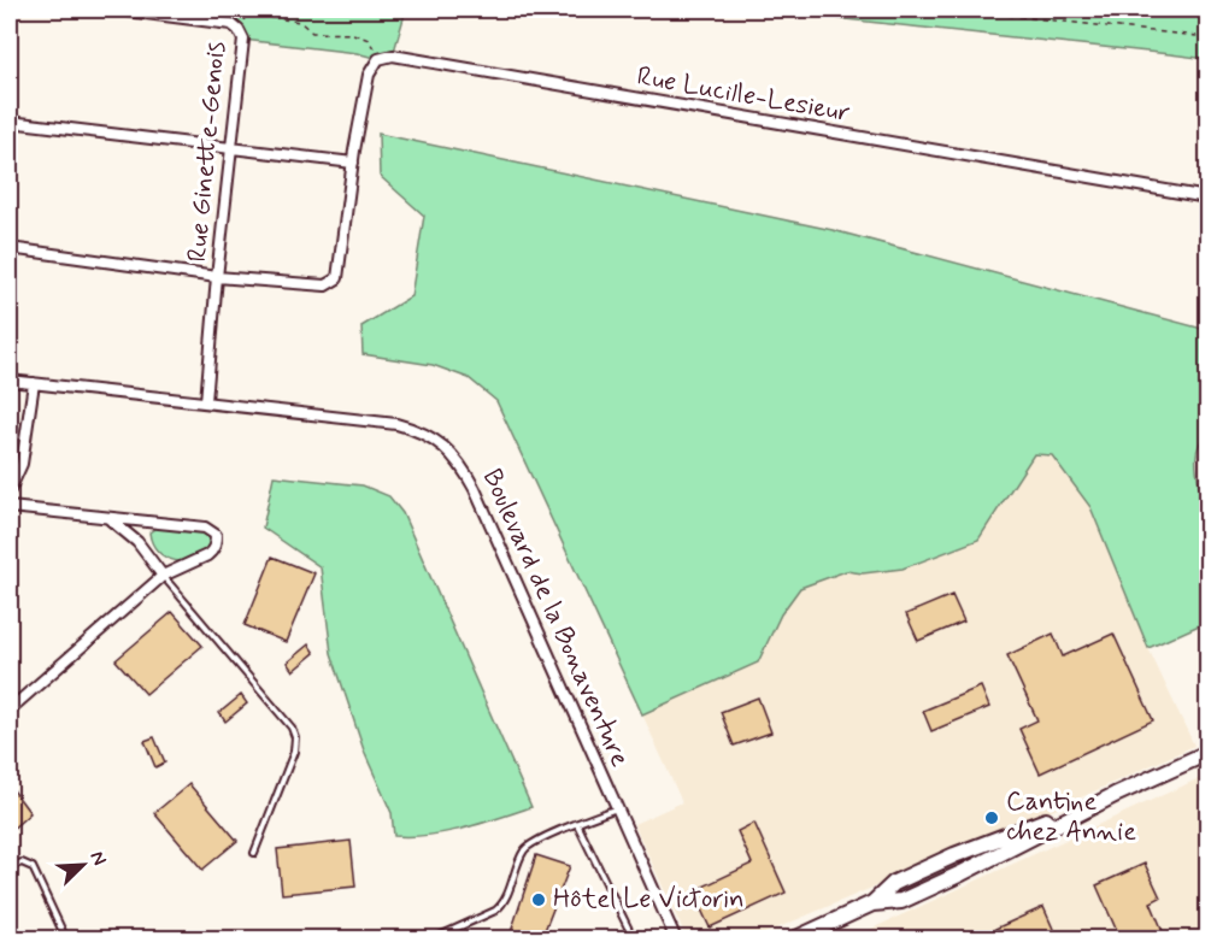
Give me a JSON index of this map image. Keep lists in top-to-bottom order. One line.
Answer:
{"streets":{"street":["Rue Lucille-Lesieur","Rue Ginette-Genois","Boulevard de la Bonaventure"]},"crossings":[["Rue Ginette-Genois","Boulevard de la Bonaventure"]],"places":["Cantine chez Annie","Hôtel Le Victorin"],"north":"top right"}
